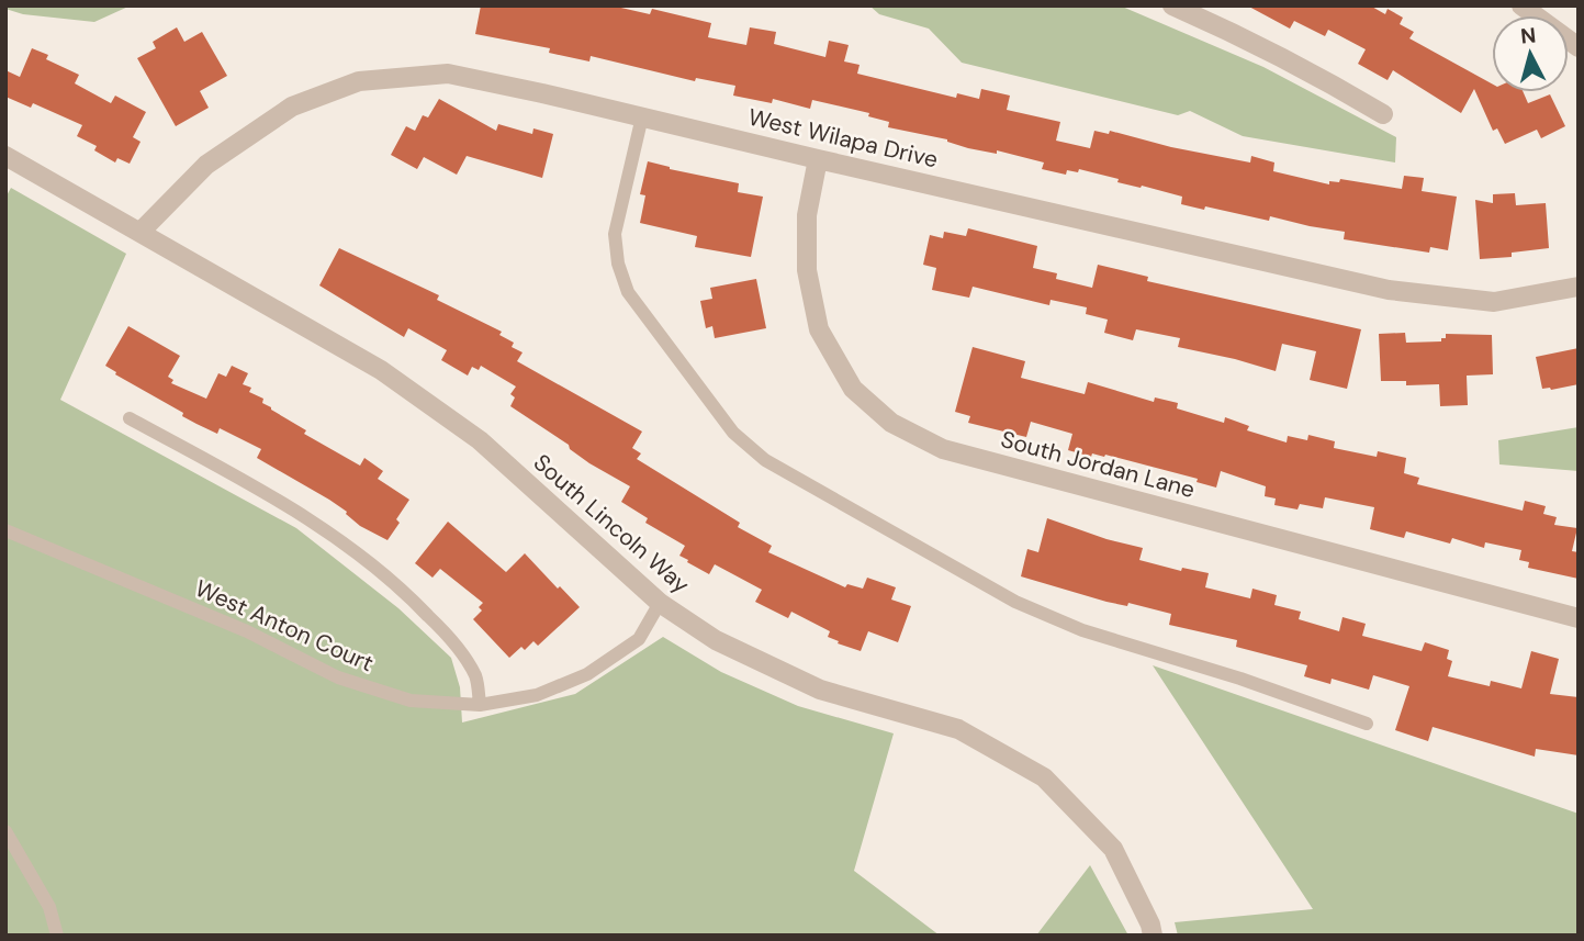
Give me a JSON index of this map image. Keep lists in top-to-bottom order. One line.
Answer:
{"streets":{"street":["West Wilapa Drive","South Jordan Lane","South Lincoln Way"],"lane":["West Anton Court"]},"crossings":[["West Wilapa Drive","South Jordan Lane"],["West Wilapa Drive","South Lincoln Way"],["South Lincoln Way","West Anton Court"]],"north":"top"}
